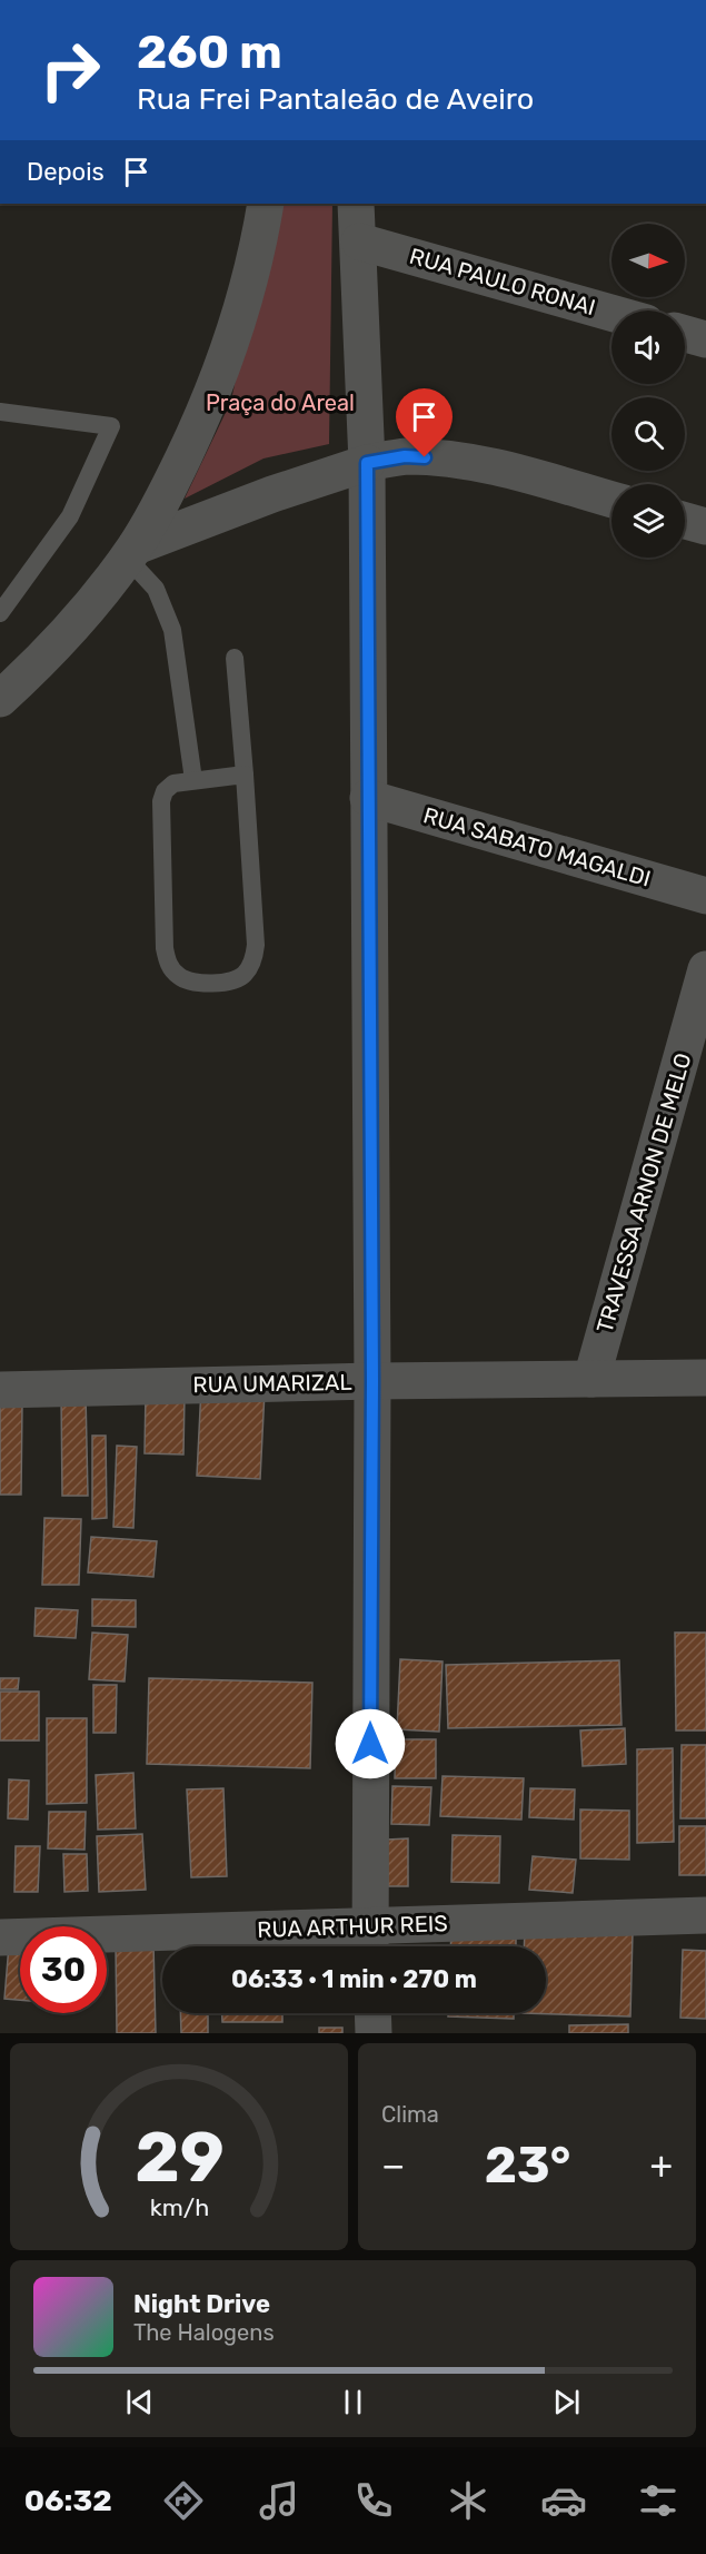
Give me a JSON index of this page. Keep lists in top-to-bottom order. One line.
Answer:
{"streets":{"street":["RUA PAULO RONAI","RUA SABATO MAGALDI","TRAVESSA ARNON DE MELO","RUA UMARIZAL","RUA ARTHUR REIS"]},"crossings":[["TRAVESSA ARNON DE MELO","RUA UMARIZAL"]],"parks":["Praça do Areal"],"north":"right","page":{"turn":["260 m","Rua Frei Pantaleão de Aveiro"],"then":"Depois","limit":"30","trip":"06:33 · 1 min · 270 m","tile":"Clima","heat":["−","23°","+"],"song":["Night Drive","The Halogens"],"tabs":"06:32","gauge":["29","km/h"]}}
